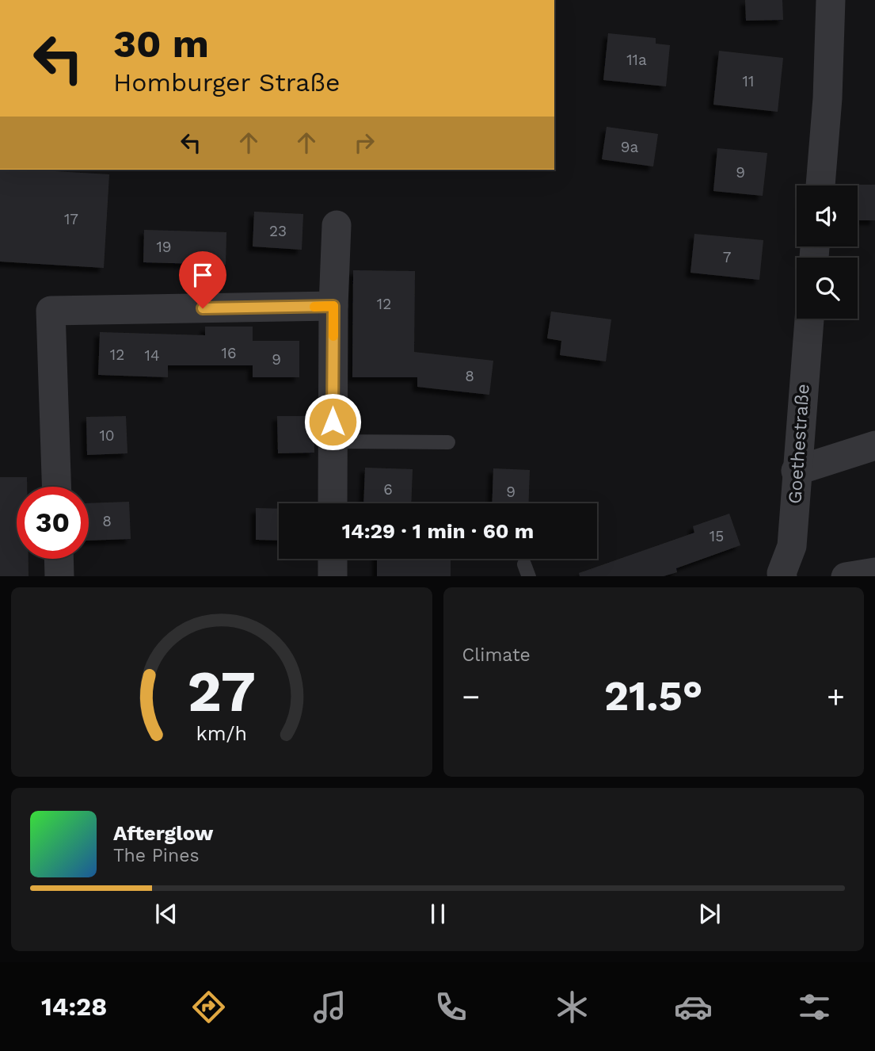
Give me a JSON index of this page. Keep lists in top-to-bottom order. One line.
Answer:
{"streets":{"street":["Goethestraße"]},"house_numbers":["11a","11","9a","9","17","23","19","7","12","16","12","14","9","8","10","6","9","8","15"],"page":{"turn":["30 m","Homburger Straße"],"limit":"30","trip":"14:29 · 1 min · 60 m","tile":"Climate","heat":["−","21.5°","+"],"song":["Afterglow","The Pines"],"tabs":"14:28","gauge":["27","km/h"]}}
